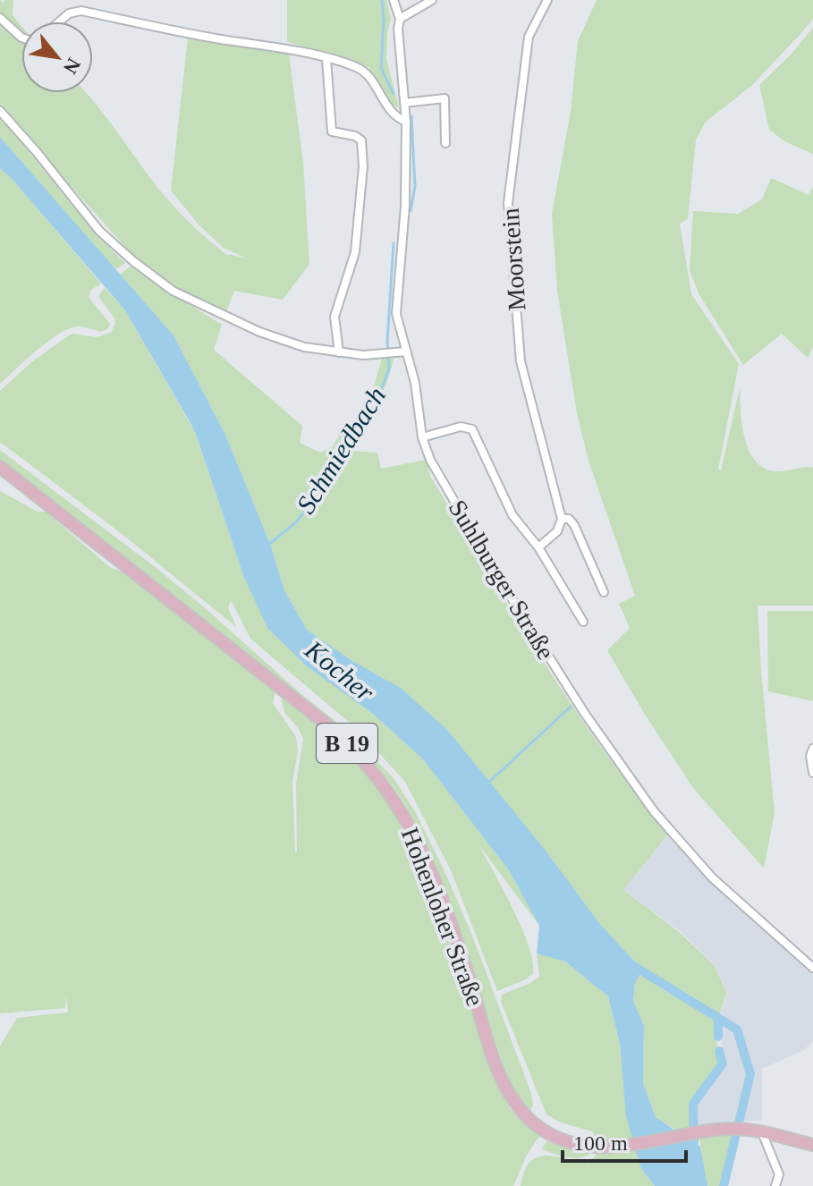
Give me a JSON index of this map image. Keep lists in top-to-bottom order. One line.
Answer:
{"streets":{"main road":["B 19","Hohenloher Straße"],"street":["Moorstein","Suhlburger Straße"]},"water":["Schmiedbach","Kocher"],"scale_bar":"100 m","north":"bottom right"}
